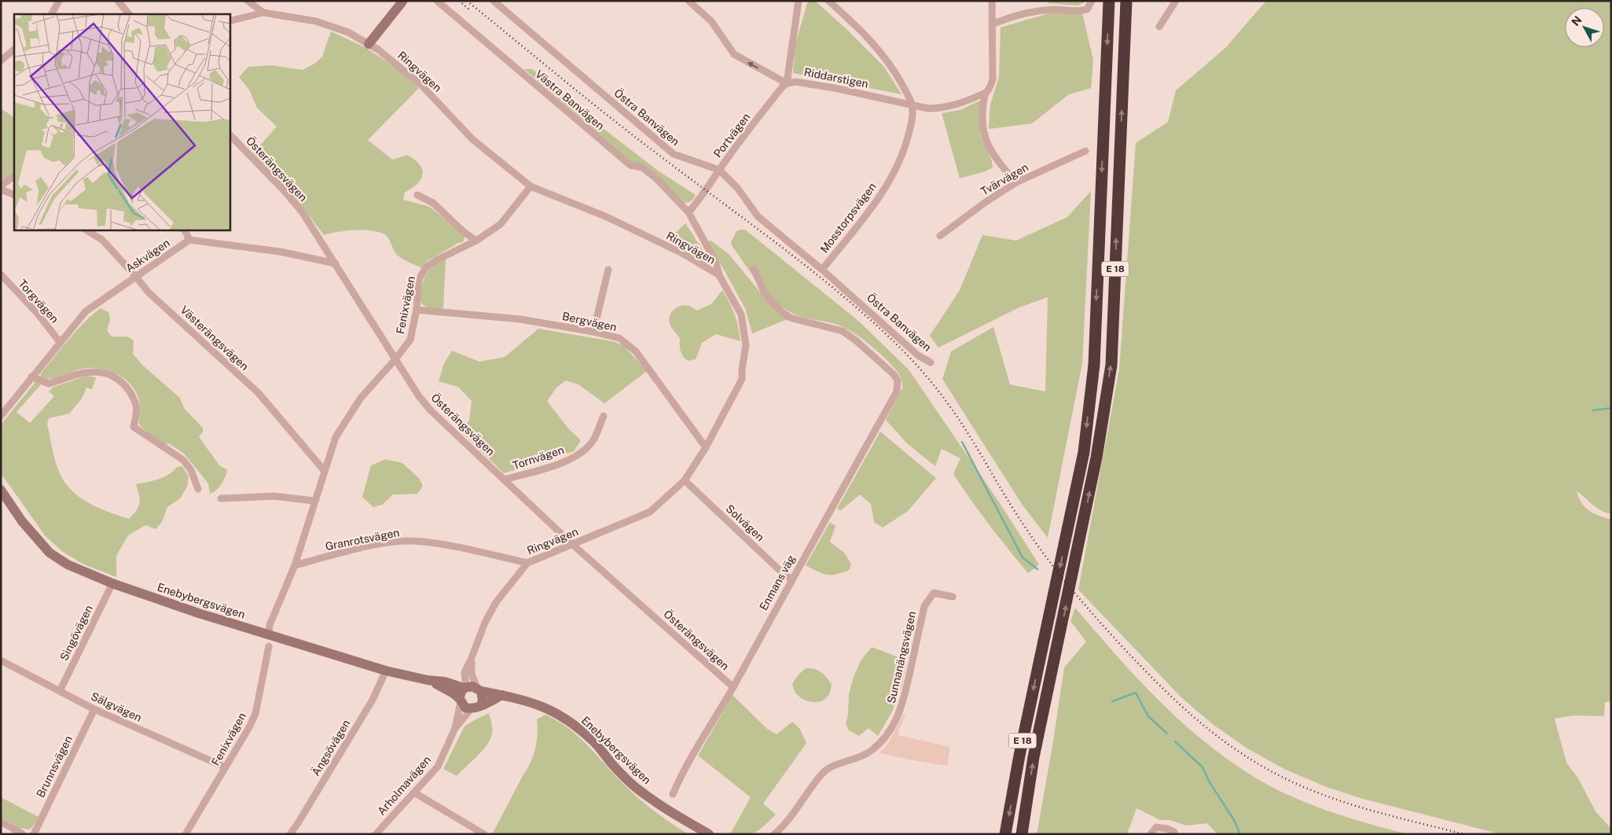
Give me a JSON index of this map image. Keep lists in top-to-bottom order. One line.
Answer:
{"streets":{"highway":["E 18"],"main road":["Enebybergsvägen"],"street":["Ringvägen","Riddarstigen","Västra Banvägen","Östra Banvägen","Portvägen","Österängsvägen","Tvärvägen","Mosstorpsvägen","Askvägen","Torgvägen","Fenixvägen","Bergvägen","Västerängsvägen","Tornvägen","Solvägen","Granrotsvägen","Enmans väg","Singövägen","Sunnanängsvägen","Sälgvägen","Ängsövägen","Brunnsvägen","Arholmavägen"]},"crossings":[["Ringvägen","Österängsvägen"],["Ringvägen","Fenixvägen"],["Ringvägen","Bergvägen"],["Ringvägen","Solvägen"],["Ringvägen","Granrotsvägen"],["Ringvägen","Enebybergsvägen"],["Ringvägen","Arholmavägen"],["Riddarstigen","Portvägen"],["Riddarstigen","Mosstorpsvägen"],["Västra Banvägen","Portvägen"],["Östra Banvägen","Portvägen"],["Östra Banvägen","Mosstorpsvägen"],["Österängsvägen","Fenixvägen"],["Österängsvägen","Tornvägen"],["Österängsvägen","Enmans väg"],["Askvägen","Torgvägen"],["Askvägen","Västerängsvägen"],["Fenixvägen","Bergvägen"],["Fenixvägen","Västerängsvägen"],["Fenixvägen","Granrotsvägen"],["Fenixvägen","Enebybergsvägen"],["Fenixvägen","Sälgvägen"],["Solvägen","Enmans väg"],["Enebybergsvägen","Singövägen"],["Enebybergsvägen","Ängsövägen"],["Enebybergsvägen","Arholmavägen"],["Singövägen","Sälgvägen"],["Sälgvägen","Brunnsvägen"]],"one_way":["Riddarstigen"],"north":"top left"}
